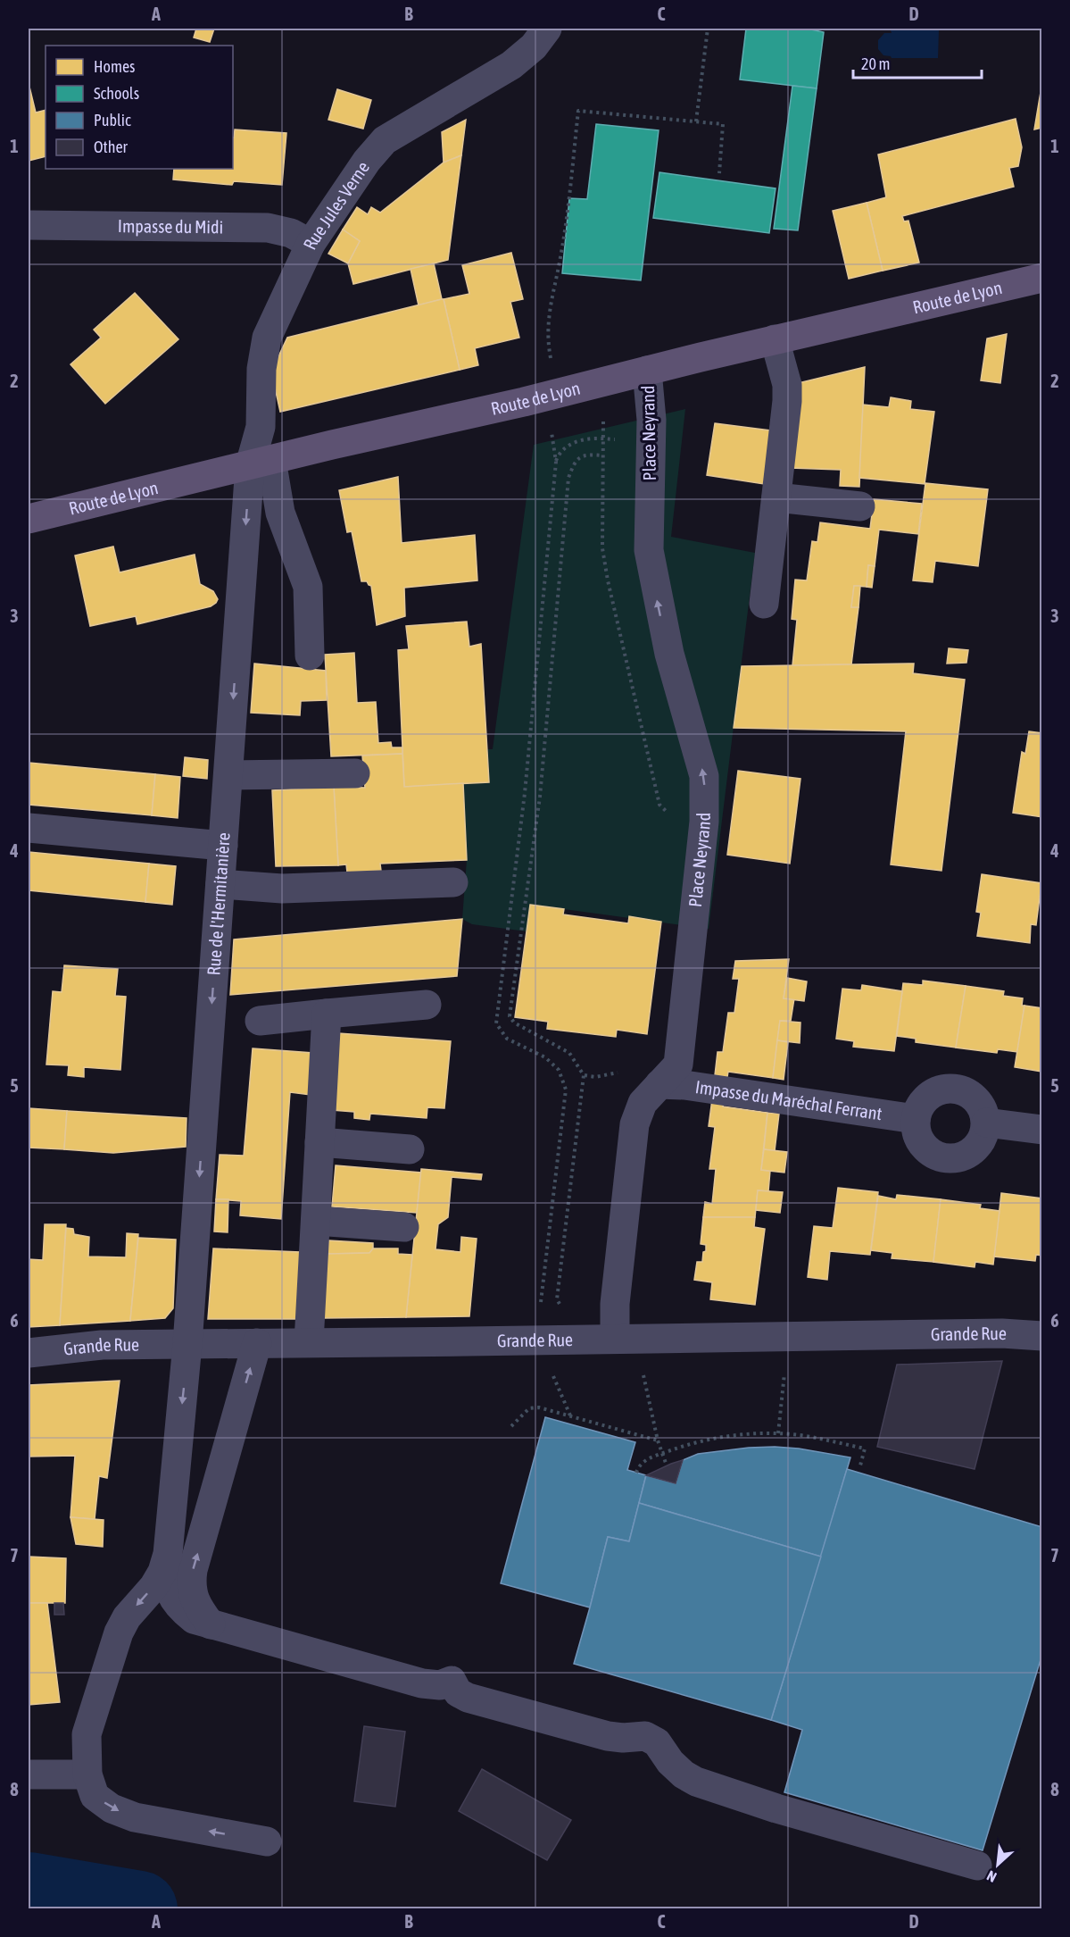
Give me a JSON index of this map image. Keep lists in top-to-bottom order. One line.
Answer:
{"streets":{"main road":["Route de Lyon"],"street":["Rue Jules Verne","Impasse du Midi","Place Neyrand","Rue de l'Hermitanière","Impasse du Maréchal Ferrant","Grande Rue"]},"crossings":[["Rue Jules Verne","Impasse du Midi"],["Rue Jules Verne","Route de Lyon"],["Rue Jules Verne","Rue de l'Hermitanière"],["Route de Lyon","Place Neyrand"],["Route de Lyon","Rue de l'Hermitanière"],["Place Neyrand","Impasse du Maréchal Ferrant"],["Place Neyrand","Grande Rue"],["Rue de l'Hermitanière","Grande Rue"]],"one_way":["Place Neyrand"],"legend":["Homes","Schools","Public","Other"],"scale_bar":"20 m","north":"bottom left","grid":{"columns":["A","B","C","D"],"rows":["1","2","3","4","5","6","7","8"]}}
